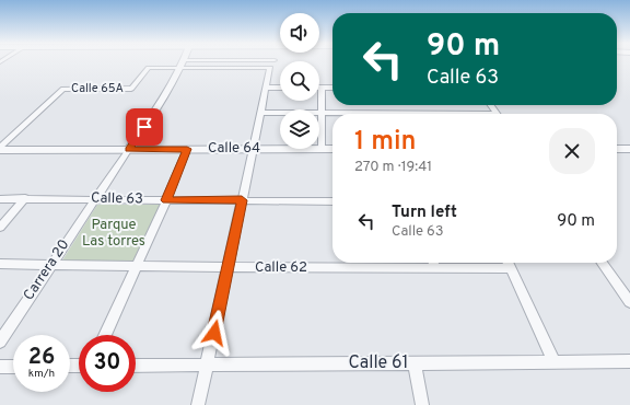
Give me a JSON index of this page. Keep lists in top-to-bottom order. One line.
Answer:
{"streets":{"street":["Calle 65A","Calle 64","Calle 63","Calle 62","Carrera 20","Calle 61"]},"crossings":[["Calle 65A","Calle 64"],["Calle 65A","Carrera 20"],["Calle 64","Carrera 20"],["Calle 63","Carrera 20"],["Calle 62","Carrera 20"]],"parks":["Parque Las torres"],"page":{"turn":["90 m","Calle 63"],"heading":["1 min","270 m · 19:41"],"list":[{"name":"Turn left","note":"Calle 63","value":"90 m"}],"speed":"26 km/h","limit":"30"}}
